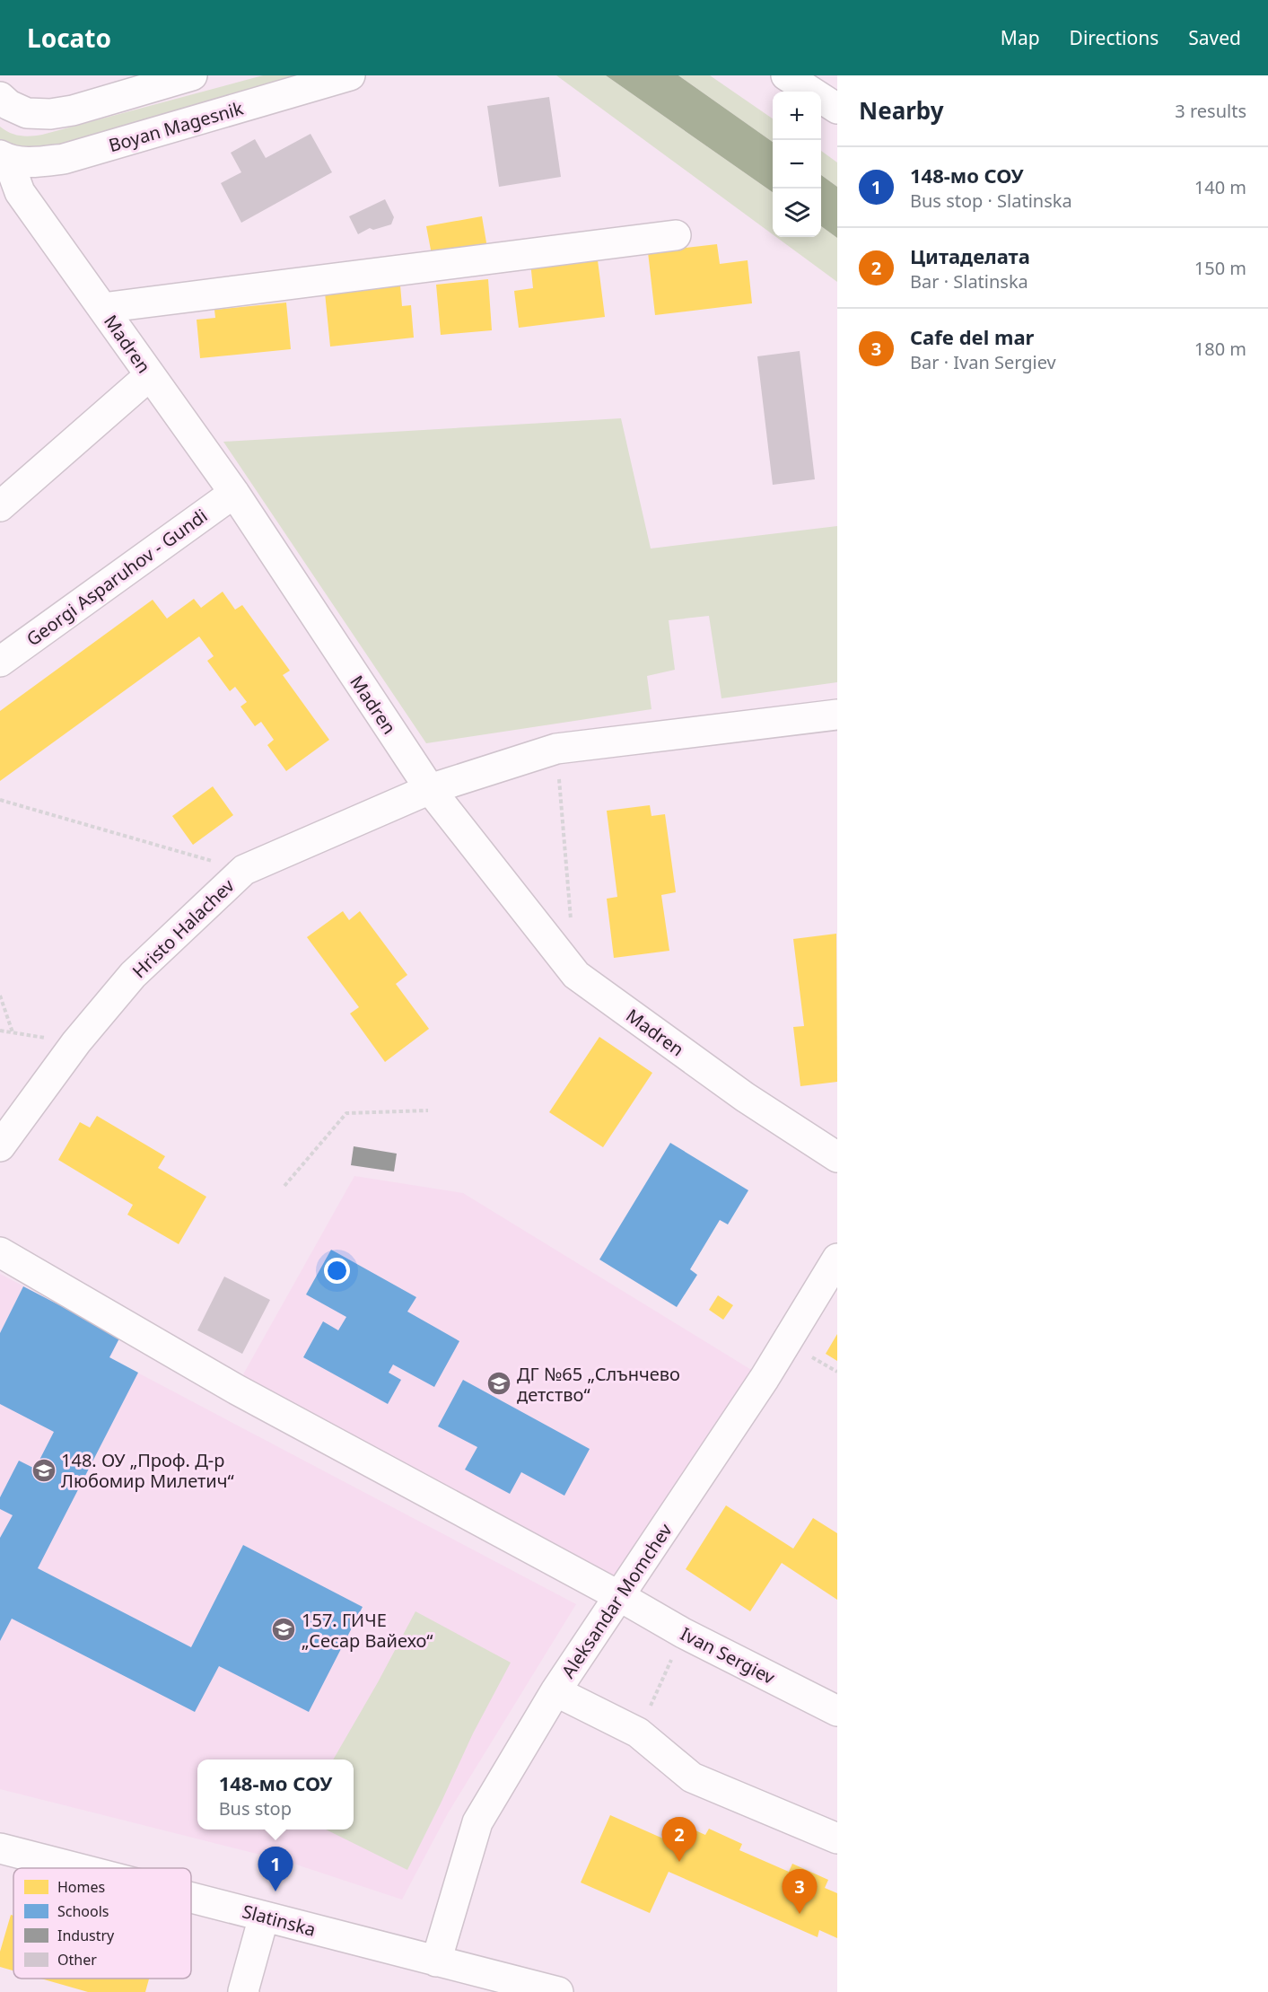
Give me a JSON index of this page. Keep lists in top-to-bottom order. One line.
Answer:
{"streets":{"street":["Boyan Magesnik","Madren","Georgi Asparuhov - Gundi","Hristo Halachev","Aleksandar Momchev","Ivan Sergiev","Slatinska"]},"crossings":[["Boyan Magesnik","Madren"],["Madren","Georgi Asparuhov - Gundi"],["Madren","Hristo Halachev"],["Aleksandar Momchev","Ivan Sergiev"],["Aleksandar Momchev","Slatinska"]],"places":{"school or university":["ДГ №65 „Слънчево детство“","148. ОУ „Проф. Д-р Любомир Милетич“","157. ГИЧЕ „Сесар Вайехо“"]},"legend":["Homes","Schools","Industry","Other"],"page":{"header":"Locato","nav":["Map","Directions","Saved"],"heading":["Nearby","3 results"],"map_buttons":["+","−"],"list":[{"mark":"1","name":"148-мо СОУ","note":"Bus stop · Slatinska","value":"140 m"},{"mark":"2","name":"Цитаделата","note":"Bar · Slatinska","value":"150 m"},{"mark":"3","name":"Cafe del mar","note":"Bar · Ivan Sergiev","value":"180 m"}],"popup":["148-мо СОУ","Bus stop"],"pins":["2","1","3"]}}
